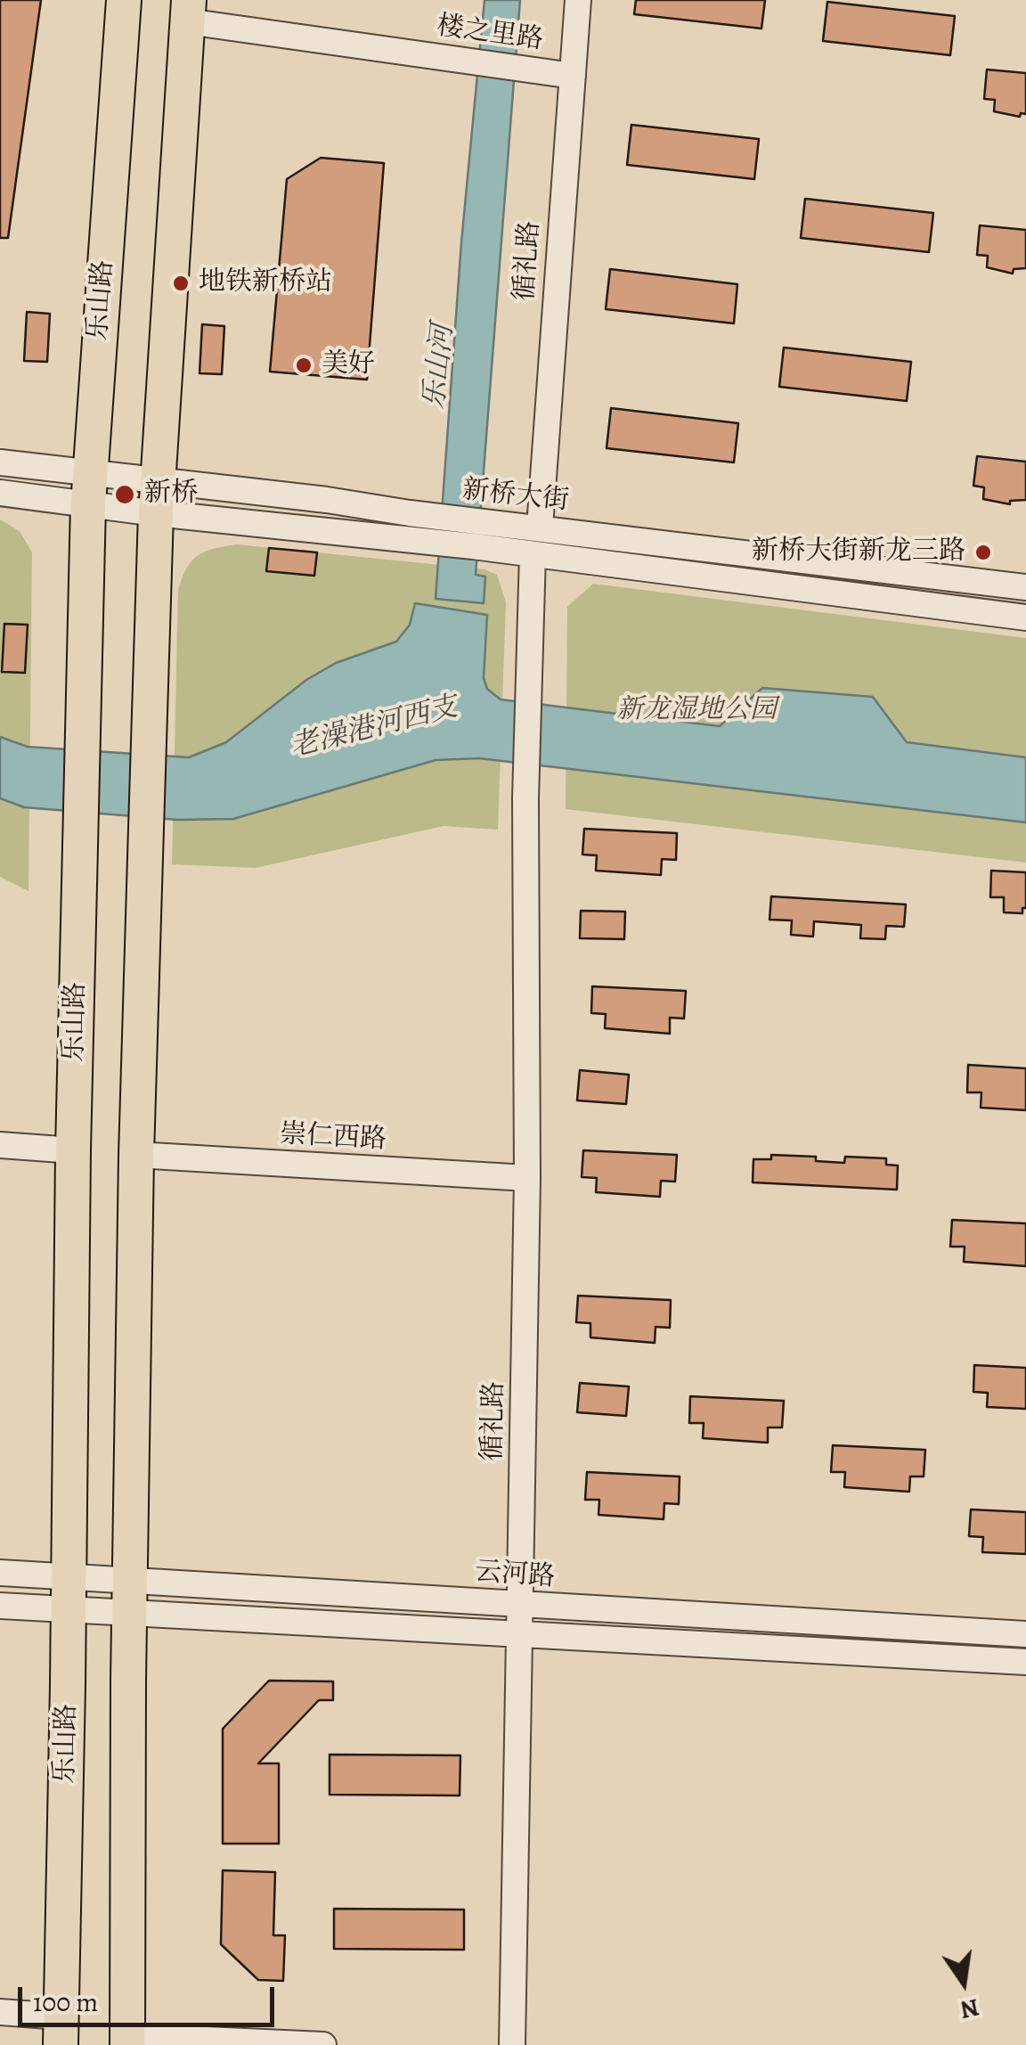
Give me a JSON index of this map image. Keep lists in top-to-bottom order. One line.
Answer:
{"streets":{"main road":["乐山路"],"street":["楼之里路","循礼路","新桥大街","崇仁西路","云河路"]},"crossings":[["楼之里路","循礼路"],["循礼路","新桥大街"],["循礼路","崇仁西路"],["循礼路","云河路"],["乐山路","新桥大街"],["乐山路","云河路"]],"water":["乐山河","老澡港河西支"],"parks":["新龙湿地公园"],"places":["地铁新桥站","美好","新桥","新桥大街新龙三路"],"scale_bar":"100 m","north":"bottom"}
